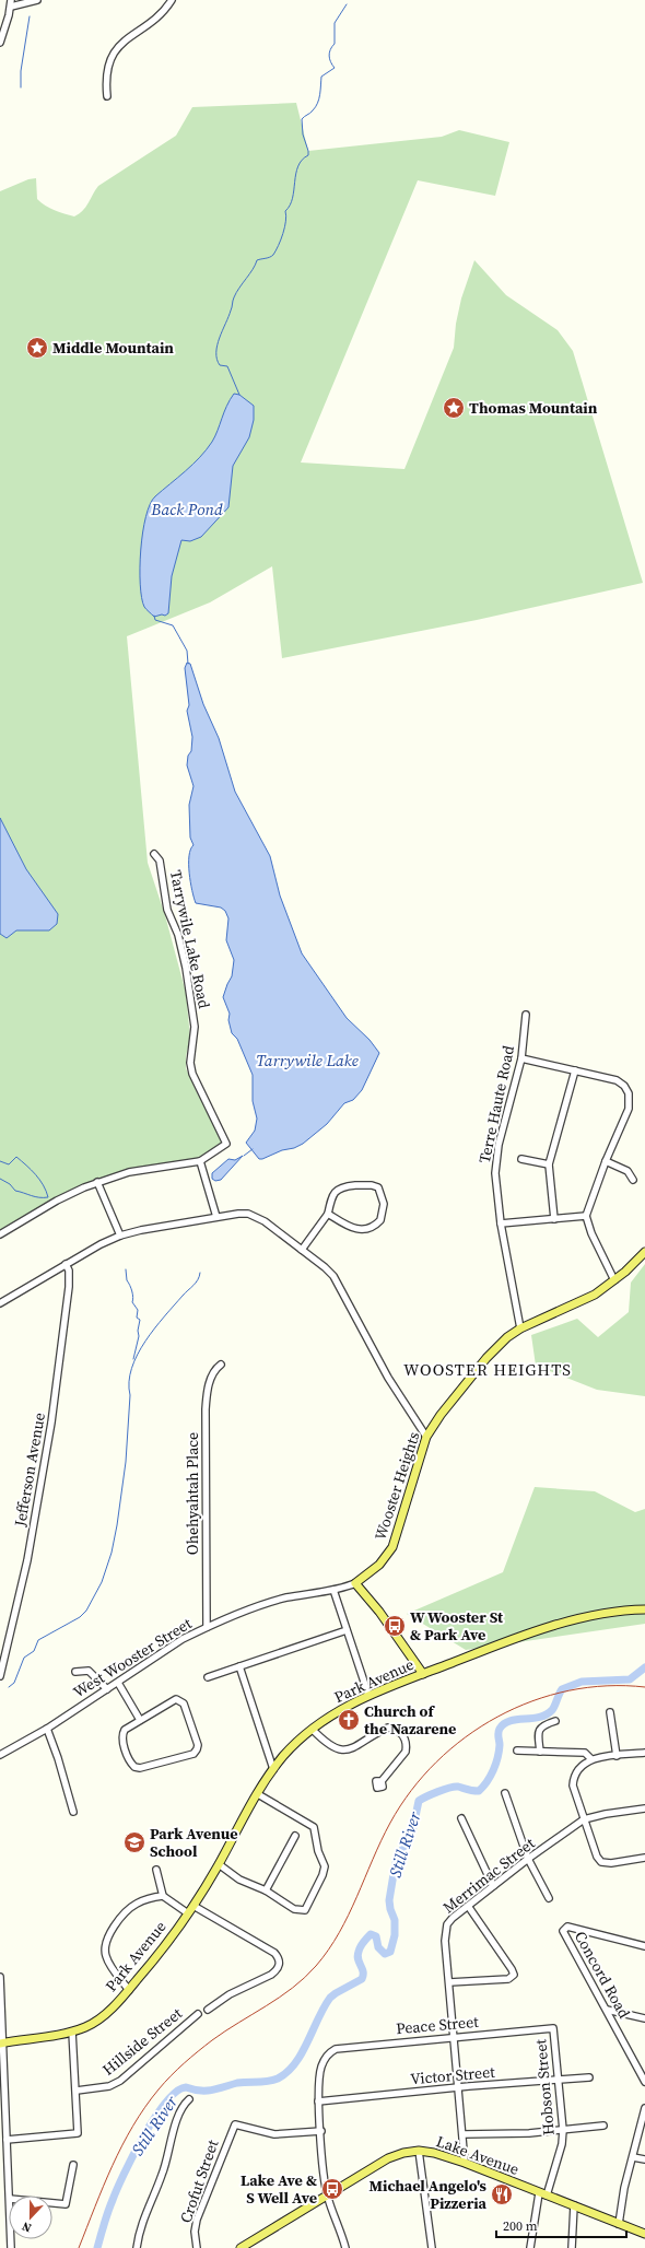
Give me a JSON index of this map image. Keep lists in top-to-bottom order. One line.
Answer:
{"streets":{"main road":["Wooster Heights","Park Avenue","Lake Avenue"],"street":["Tarrywile Lake Road","Terre Haute Road","Jefferson Avenue","Ohehyahtah Place","West Wooster Street","Merrimac Street","Concord Road","Peace Street","Hillside Street","Victor Street","Hobson Street","Crofut Street"]},"crossings":[["Terre Haute Road","Wooster Heights"],["Wooster Heights","West Wooster Street"],["Ohehyahtah Place","West Wooster Street"],["Merrimac Street","Peace Street"],["Merrimac Street","Victor Street"],["Merrimac Street","Lake Avenue"],["Peace Street","Victor Street"],["Peace Street","Hobson Street"],["Victor Street","Hobson Street"],["Hobson Street","Lake Avenue"]],"districts":["WOOSTER HEIGHTS"],"water":["Back Pond","Tarrywile Lake","Still River"],"places":{"place":["Middle Mountain","Thomas Mountain"],"bus stop":["W Wooster St & Park Ave","Lake Ave & S Well Ave"],"church":["Church of the Nazarene"],"school or university":["Park Avenue School"],"restaurant":["Michael Angelo's Pizzeria"]},"scale_bar":"200 m","north":"bottom"}
